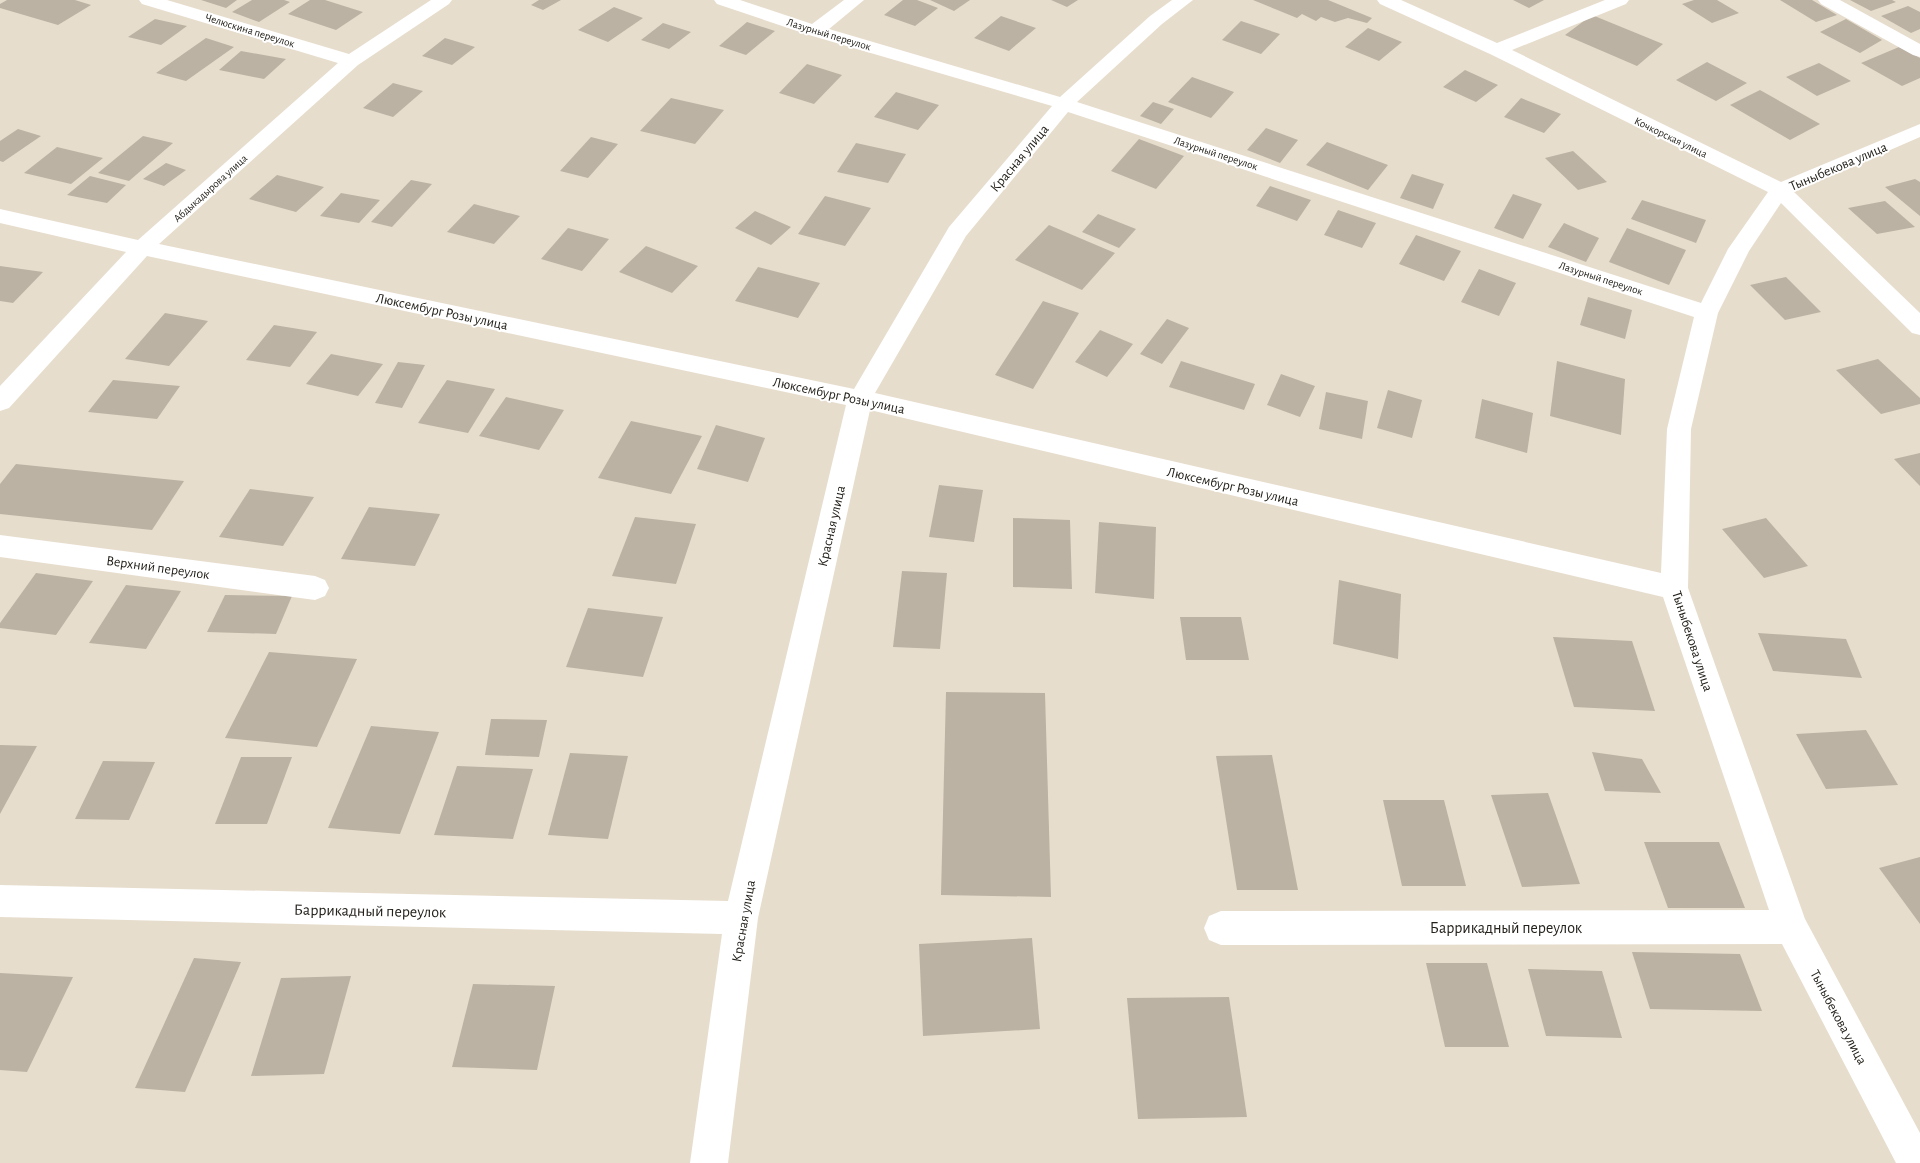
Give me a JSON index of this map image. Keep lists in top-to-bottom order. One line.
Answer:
{"streets":{"street":["Челюскина переулок","Лазурный переулок","Кочкорская улица","Красная улица","Тыныбекова улица","Абдыкадырова улица","Люксембург Розы улица","Верхний переулок","Баррикадный переулок"]},"crossings":[["Челюскина переулок","Абдыкадырова улица"],["Лазурный переулок","Красная улица"],["Лазурный переулок","Тыныбекова улица"],["Кочкорская улица","Тыныбекова улица"],["Красная улица","Люксембург Розы улица"],["Красная улица","Баррикадный переулок"],["Тыныбекова улица","Люксембург Розы улица"],["Тыныбекова улица","Баррикадный переулок"],["Абдыкадырова улица","Люксембург Розы улица"]]}
